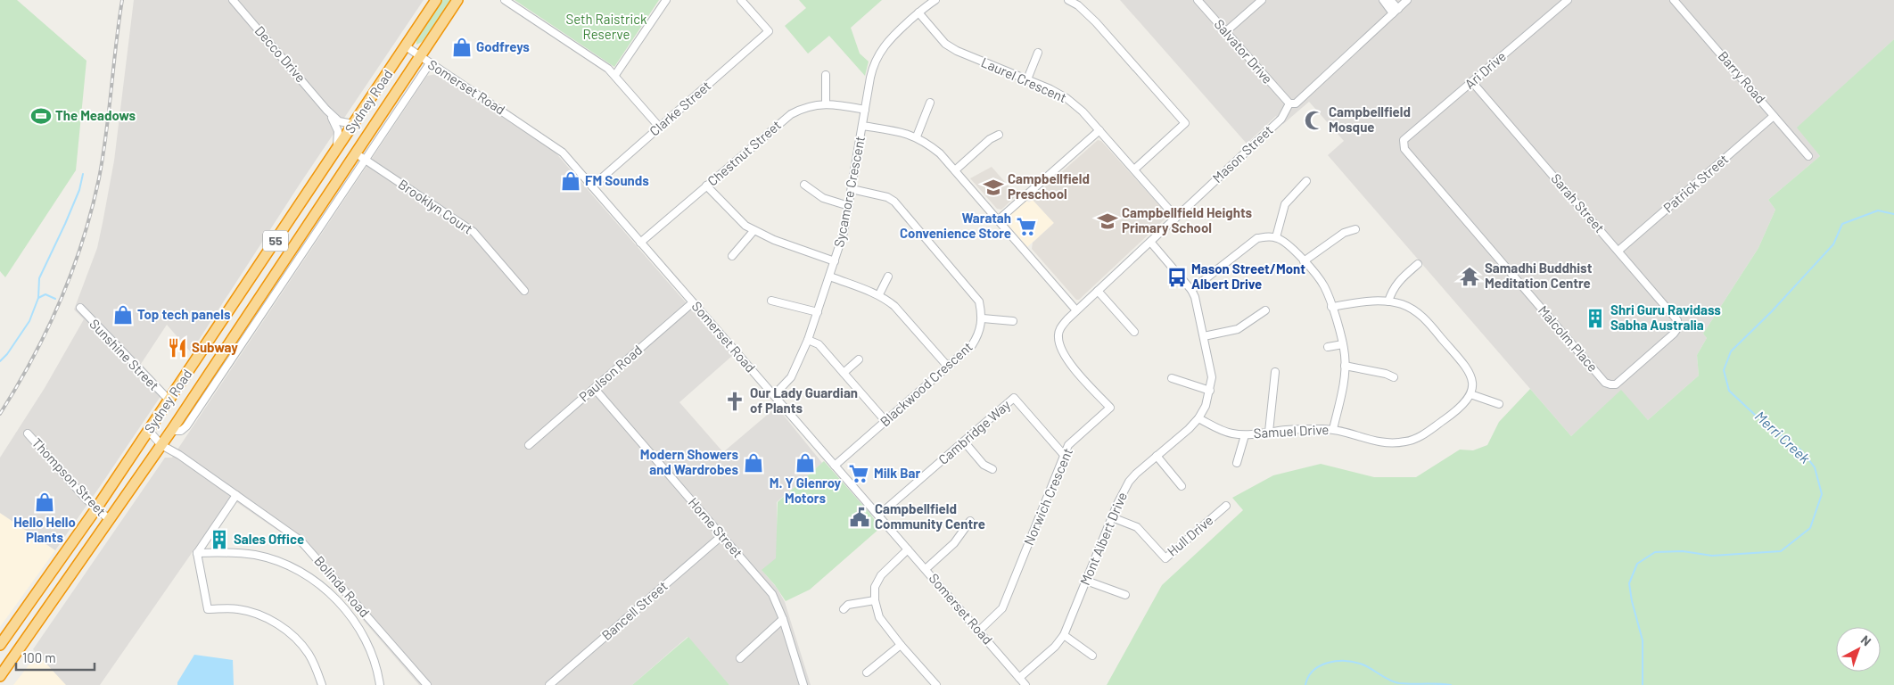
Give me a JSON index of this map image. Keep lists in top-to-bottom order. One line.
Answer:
{"streets":{"highway":["Sydney Road","55"],"street":["Salvator Drive","Decco Drive","Ari Drive","Barry Road","Laurel Crescent","Somerset Road","Clarke Street","Chestnut Street","Mason Street","Patrick Street","Sycamore Crescent","Sarah Street","Brooklyn Court","Malcolm Place","Sunshine Street","Paulson Road","Blackwood Crescent","Samuel Drive","Cambridge Way","Thompson Street","Norwich Crescent","Horne Street","Hull Drive","Mont Albert Drive","Bolinda Road","Bancell Street"]},"crossings":[["Salvator Drive","Mason Street"],["Decco Drive","Sydney Road"],["Ari Drive","Sarah Street"],["Ari Drive","Malcolm Place"],["Barry Road","Patrick Street"],["Laurel Crescent","Mason Street"],["Laurel Crescent","Sycamore Crescent"],["Somerset Road","Sydney Road"],["Somerset Road","Clarke Street"],["Somerset Road","Chestnut Street"],["Somerset Road","Sycamore Crescent"],["Somerset Road","Paulson Road"],["Somerset Road","Blackwood Crescent"],["Somerset Road","Cambridge Way"],["Somerset Road","Norwich Crescent"],["Somerset Road","Mont Albert Drive"],["Sydney Road","Brooklyn Court"],["Sydney Road","Sunshine Street"],["Sydney Road","Thompson Street"],["Sydney Road","Bolinda Road"],["Chestnut Street","Sycamore Crescent"],["Mason Street","Norwich Crescent"],["Mason Street","Mont Albert Drive"],["Patrick Street","Sarah Street"],["Sarah Street","Malcolm Place"],["Paulson Road","Horne Street"],["Samuel Drive","Mont Albert Drive"],["Cambridge Way","Norwich Crescent"],["Horne Street","Bancell Street"],["Hull Drive","Mont Albert Drive"]],"water":["Merri Creek"],"parks":["Seth Raistrick Reserve"],"places":{"shop":["Godfreys","FM Sounds","Top tech panels","Modern Showers and Wardrobes","M. Y Glenroy Motors","Hello Hello Plants"],"sports":["The Meadows"],"mosque":["Campbellfield Mosque"],"school or university":["Campbellfield Preschool","Campbellfield Heights Primary School"],"supermarket":["Waratah Convenience Store","Milk Bar"],"temple":["Samadhi Buddhist Meditation Centre"],"bus stop":["Mason Street/Mont Albert Drive"],"building":["Shri Guru Ravidass Sabha Australia","Sales Office"],"restaurant":["Subway"],"church":["Our Lady Guardian of Plants"],"public building":["Campbellfield Community Centre"]},"scale_bar":"100 m","north":"top right"}
